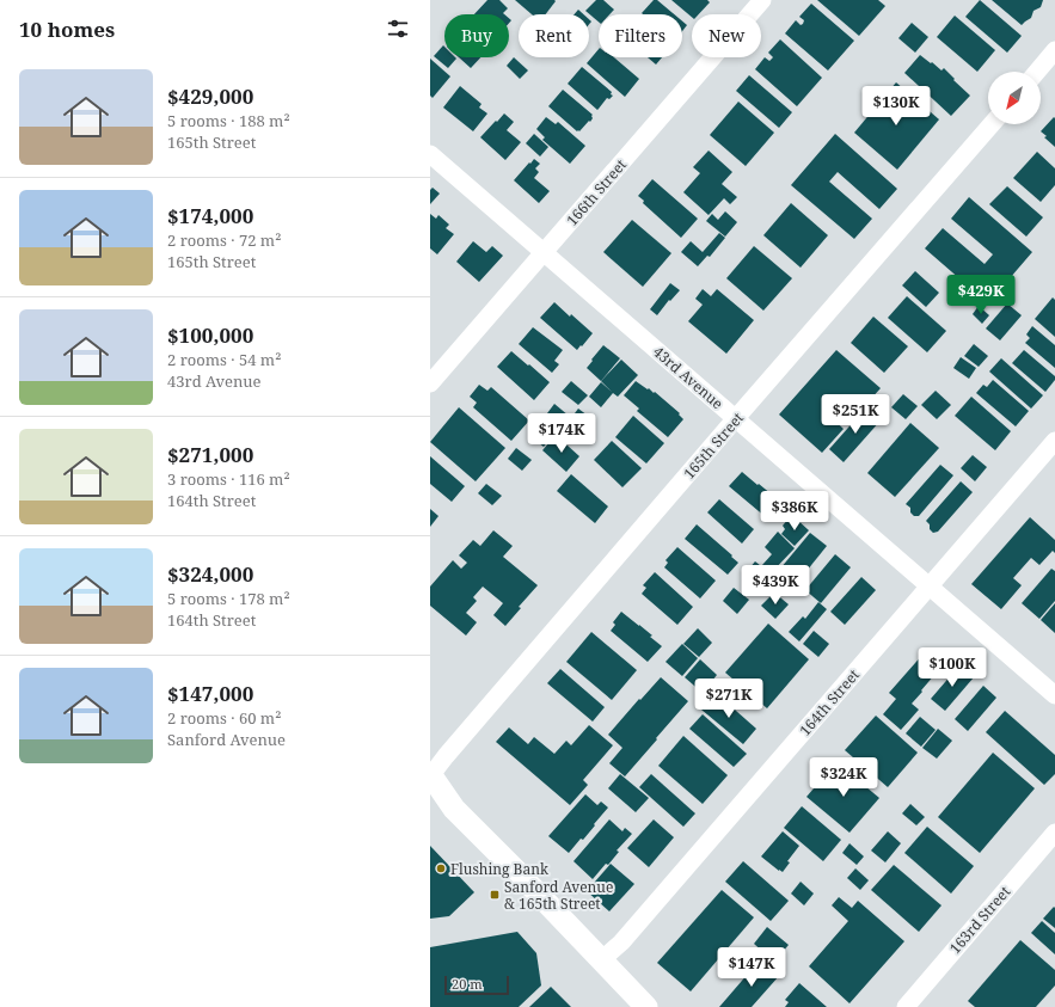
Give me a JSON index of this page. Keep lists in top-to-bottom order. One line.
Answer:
{"streets":{"street":["166th Street","43rd Avenue","165th Street","164th Street","163rd Street"]},"crossings":[["166th Street","43rd Avenue"],["43rd Avenue","165th Street"],["43rd Avenue","164th Street"]],"places":{"other":["Flushing Bank"],"transit":["Sanford Avenue & 165th Street"]},"scale_bar":"20 m","north":"bottom left","page":{"heading":"10 homes","chip":["Buy","Rent","Filters","New"],"list":[{"name":"$429,000","note":"5 rooms · 188 m² · 165th Street"},{"name":"$174,000","note":"2 rooms · 72 m² · 165th Street"},{"name":"$100,000","note":"2 rooms · 54 m² · 43rd Avenue"},{"name":"$271,000","note":"3 rooms · 116 m² · 164th Street"},{"name":"$324,000","note":"5 rooms · 178 m² · 164th Street"},{"name":"$147,000","note":"2 rooms · 60 m² · Sanford Avenue"}],"price":["$130K","$429K","$251K","$174K","$386K","$439K","$100K","$271K","$324K","$147K"],"scale":"20 m"}}
